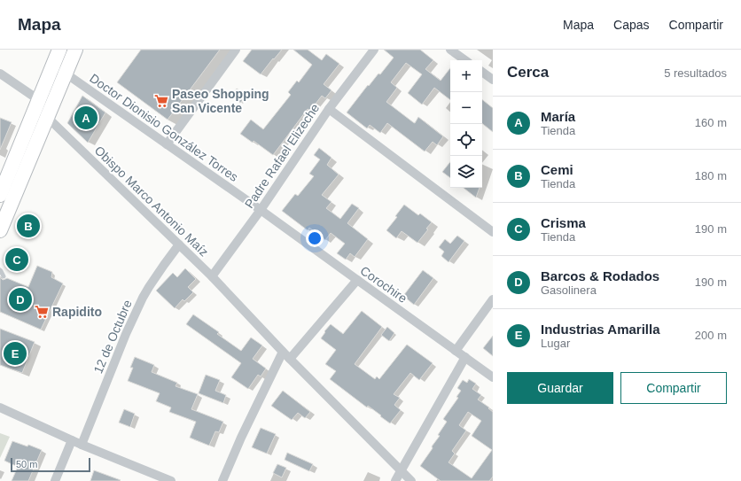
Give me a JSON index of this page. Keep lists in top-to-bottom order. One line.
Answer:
{"streets":{"street":["Doctor Dionisio González Torres","Padre Rafael Elizeche","Obispo Marco Antonio Maíz","Corochire","12 de Octubre"]},"crossings":[["Doctor Dionisio González Torres","Padre Rafael Elizeche"],["Doctor Dionisio González Torres","Corochire"],["Padre Rafael Elizeche","Obispo Marco Antonio Maíz"],["Padre Rafael Elizeche","Corochire"],["Obispo Marco Antonio Maíz","12 de Octubre"]],"places":{"supermarket":["Paseo Shopping San Vicente","Rapidito"]},"scale_bar":"50 m","page":{"header":"Mapa","nav":["Mapa","Capas","Compartir"],"heading":["Cerca","5 resultados"],"map_buttons":["+","−"],"list":[{"mark":"A","name":"María","note":"Tienda","value":"160 m"},{"mark":"B","name":"Cemi","note":"Tienda","value":"180 m"},{"mark":"C","name":"Crisma","note":"Tienda","value":"190 m"},{"mark":"D","name":"Barcos & Rodados","note":"Gasolinera","value":"190 m"},{"mark":"E","name":"Industrias Amarilla","note":"Lugar","value":"200 m"}],"pins":["A","B","C","D","E"],"buttons":["Guardar","Compartir"],"scale":"50 m"}}
